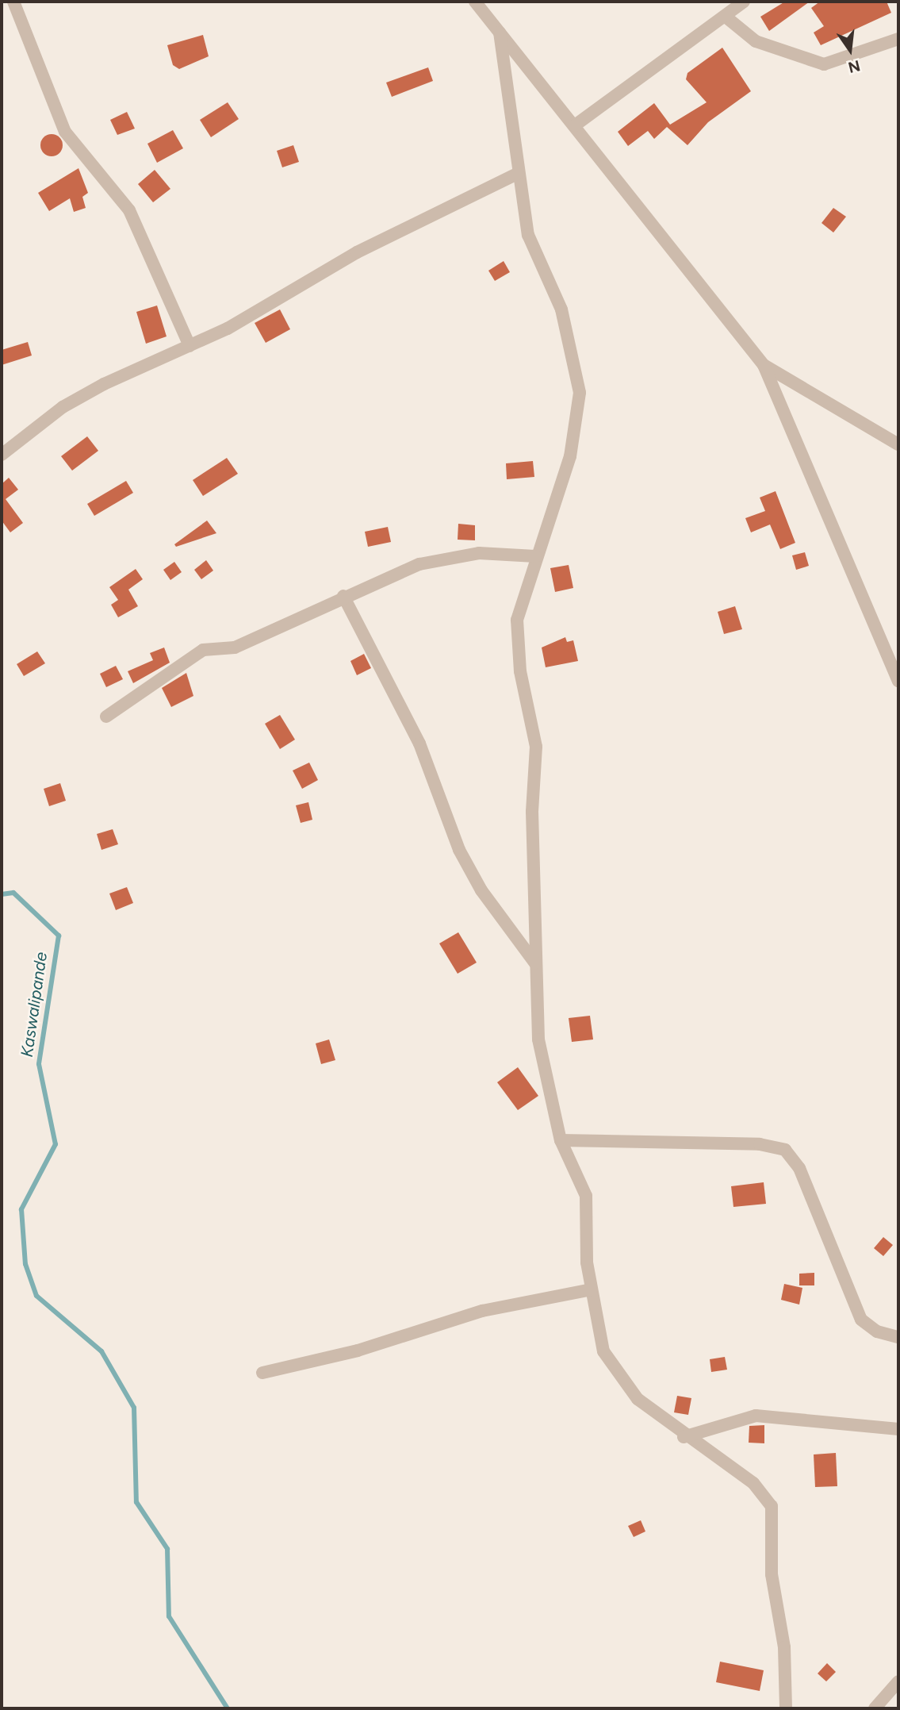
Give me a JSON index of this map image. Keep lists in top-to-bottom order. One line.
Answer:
{"water":["Kaswalipande"],"north":"bottom"}
